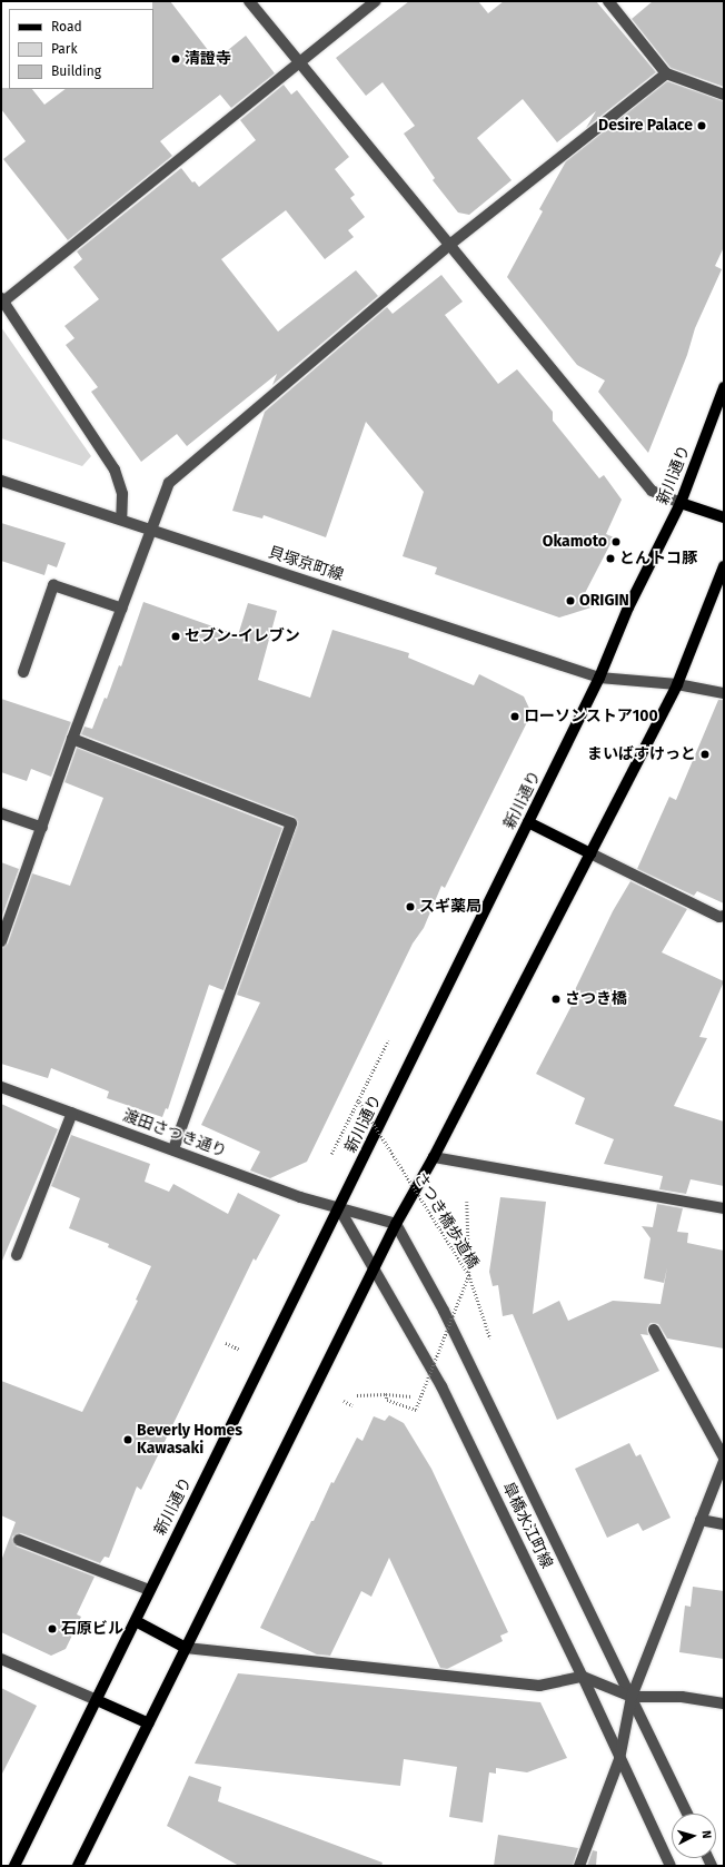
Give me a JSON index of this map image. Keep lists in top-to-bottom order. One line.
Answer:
{"streets":{"main road":["新川通り"],"street":["貝塚京町線","渡田さつき通り","皐橋水江町線"],"path":["さつき橋歩道橋"]},"crossings":[["新川通り","貝塚京町線"],["新川通り","渡田さつき通り"],["新川通り","皐橋水江町線"],["渡田さつき通り","皐橋水江町線"]],"places":["清證寺","Desire Palace","Okamoto","とんトコ豚","ORIGIN","セブン-イレブン","ローソンストア100","まいばすけっと","スギ薬局","さつき橋","Beverly Homes Kawasaki","石原ビル"],"legend":["Road","Park","Building"],"north":"right"}
